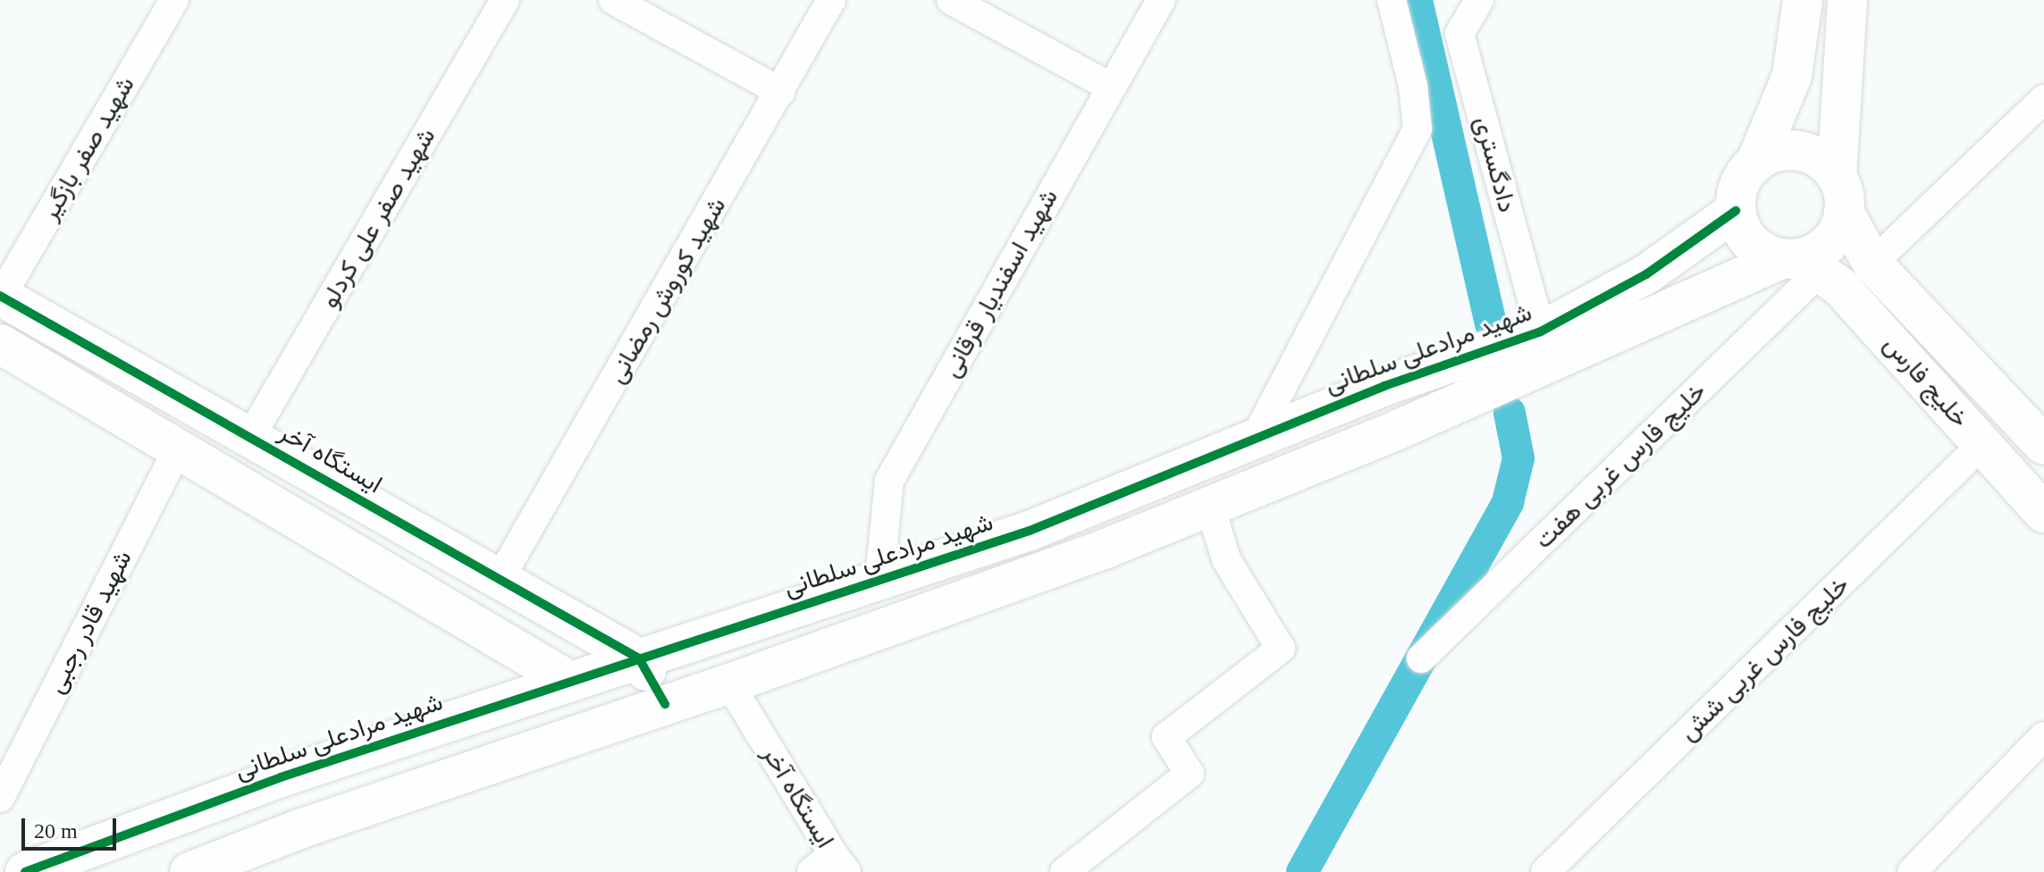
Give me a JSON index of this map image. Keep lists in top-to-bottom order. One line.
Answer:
{"streets":{"street":["شهید صفر بازگیر","دادگستری","شهید صفر علی کردلو","شهید اسفندیار قرقانی","شهید کوروش رمضانی","شهید مرادعلی سلطانی","خلیج فارس","ایستگاه آخر","خلیج فارس غربی هفت","شهید قادر رجبی","خلیج فارس غربی شش"]},"crossings":[["شهید صفر بازگیر","ایستگاه آخر"],["دادگستری","شهید مرادعلی سلطانی"],["شهید صفر علی کردلو","ایستگاه آخر"],["شهید اسفندیار قرقانی","شهید مرادعلی سلطانی"],["شهید کوروش رمضانی","ایستگاه آخر"],["شهید مرادعلی سلطانی","خلیج فارس"],["شهید مرادعلی سلطانی","ایستگاه آخر"],["شهید مرادعلی سلطانی","خلیج فارس غربی هفت"],["خلیج فارس","خلیج فارس غربی هفت"],["خلیج فارس","خلیج فارس غربی شش"]],"scale_bar":"20 m"}
